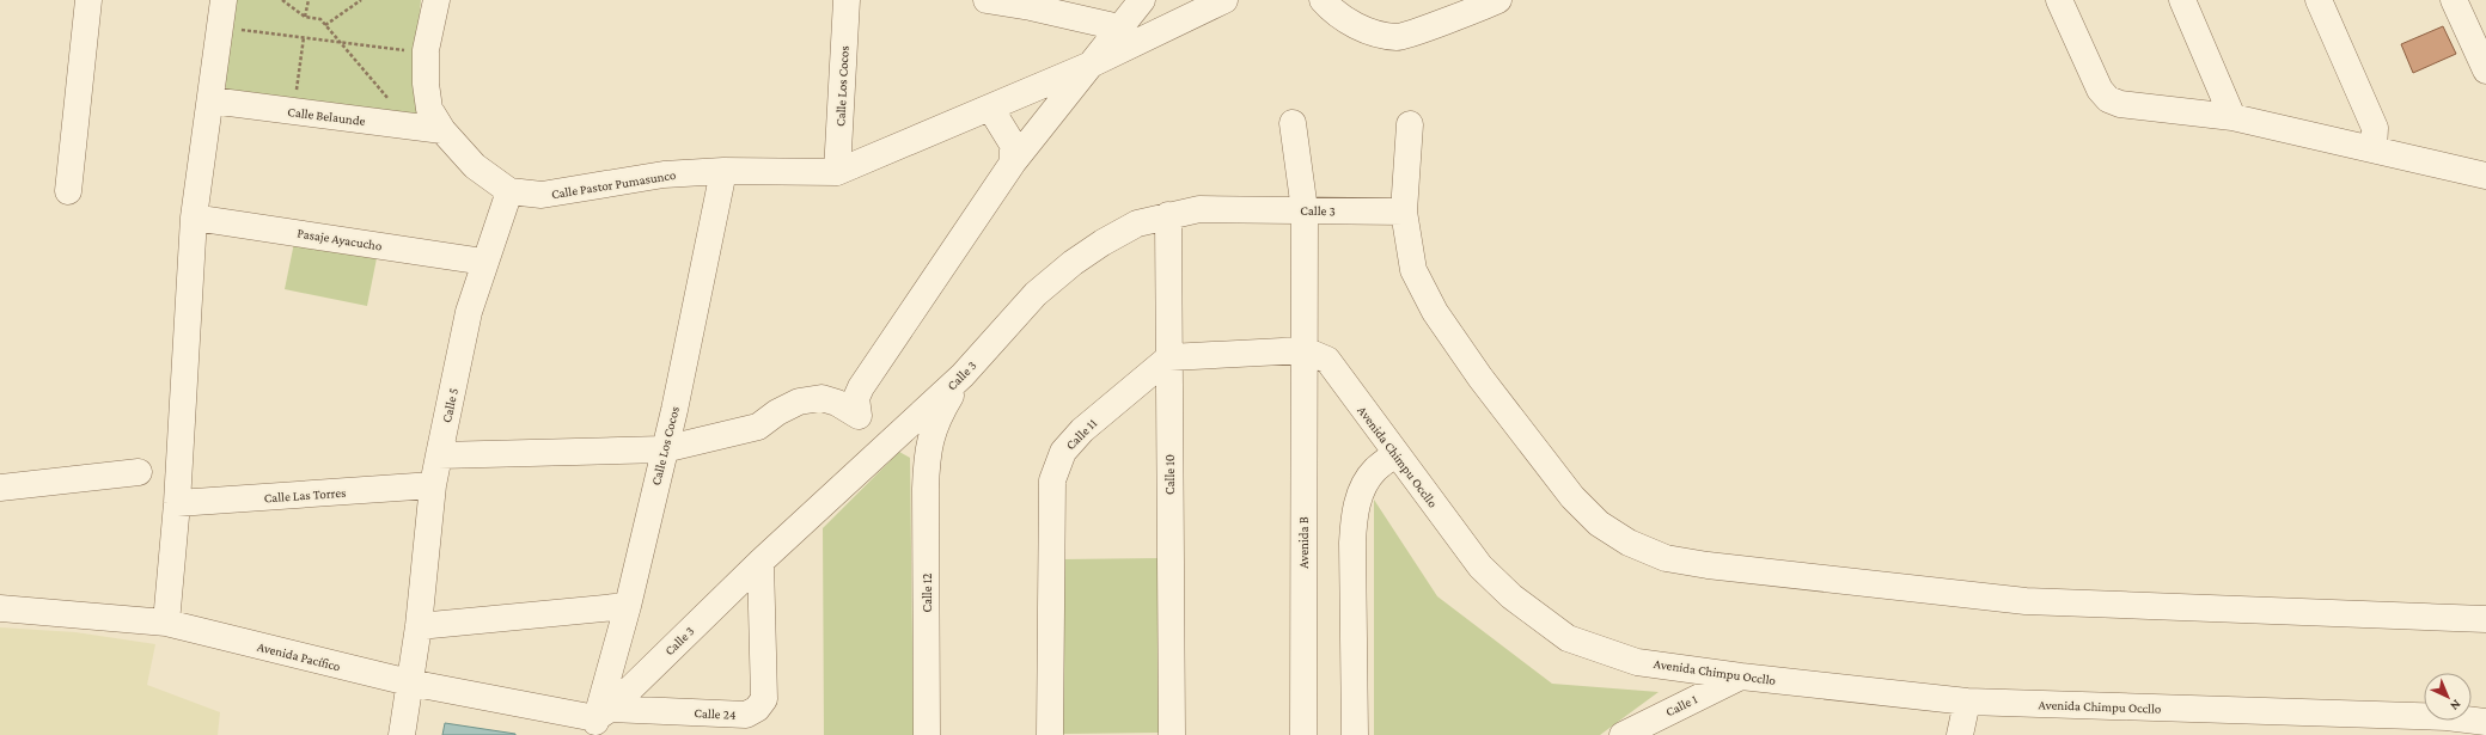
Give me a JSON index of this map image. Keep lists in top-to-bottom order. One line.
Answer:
{"streets":{"street":["Calle Los Cocos","Calle Belaunde","Calle Pastor Pumasunco","Calle 3","Pasaje Ayacucho","Calle 5","Calle 11","Avenida Chimpu Occllo","Calle 10","Calle Las Torres","Avenida B","Calle 12","Avenida Pacífico","Calle 1","Calle 24"]},"crossings":[["Calle Los Cocos","Calle Pastor Pumasunco"],["Calle Los Cocos","Calle 3"],["Calle Los Cocos","Avenida Pacífico"],["Calle Los Cocos","Calle 24"],["Calle Belaunde","Calle Pastor Pumasunco"],["Calle Pastor Pumasunco","Calle 5"],["Calle 3","Calle 10"],["Calle 3","Calle 12"],["Calle 3","Avenida Pacífico"],["Calle 3","Calle 24"],["Pasaje Ayacucho","Calle 5"],["Calle 5","Calle Las Torres"],["Calle 5","Avenida Pacífico"],["Calle 11","Calle 10"],["Avenida Chimpu Occllo","Avenida B"],["Avenida Chimpu Occllo","Calle 1"],["Avenida Pacífico","Calle 24"]],"north":"bottom right"}
